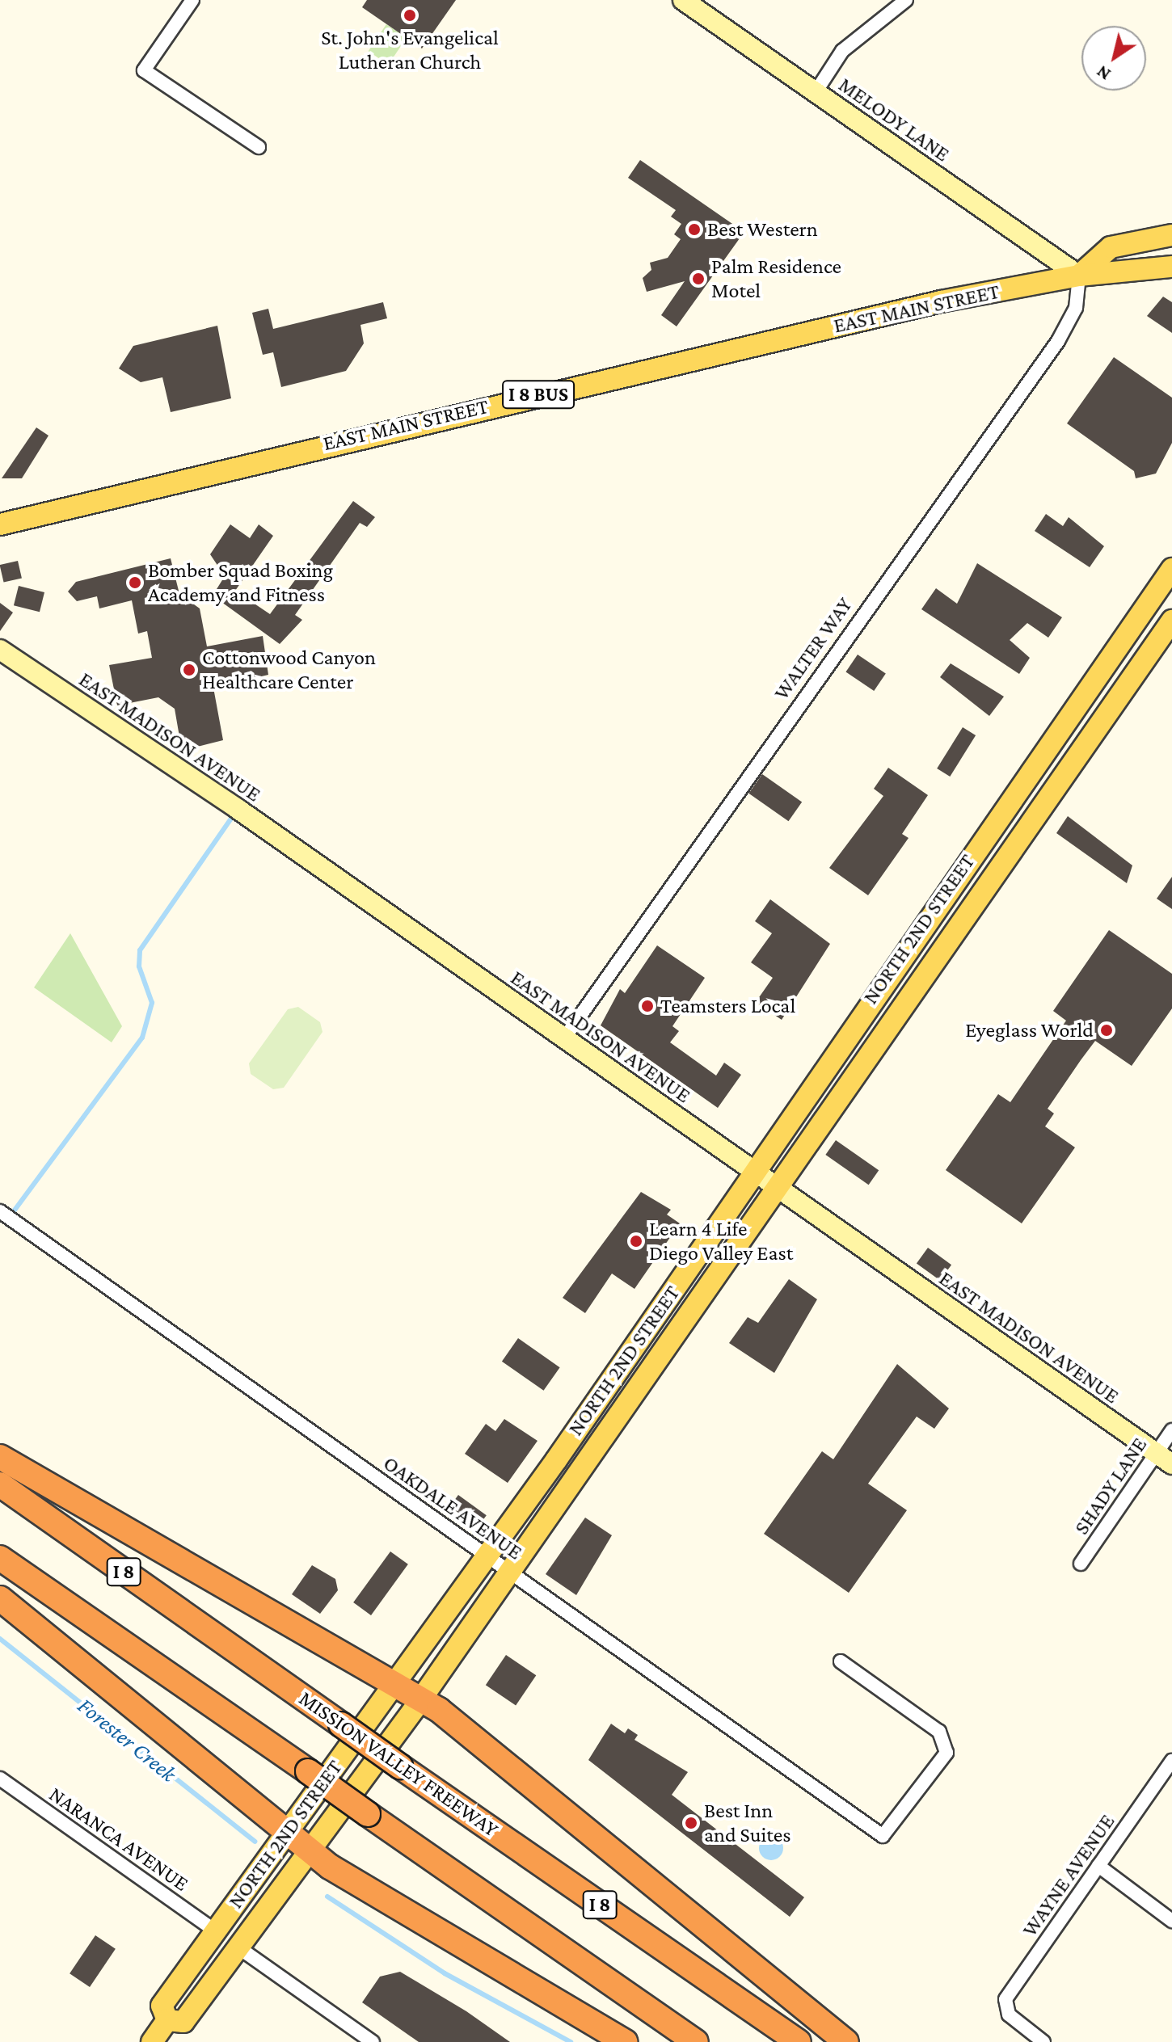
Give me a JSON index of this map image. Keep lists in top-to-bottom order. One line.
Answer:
{"streets":{"highway":["I 8","MISSION VALLEY FREEWAY"],"main road":["EAST MAIN STREET","I 8 BUS","NORTH 2ND STREET"],"street":["MELODY LANE","WALTER WAY","EAST MADISON AVENUE","SHADY LANE","OAKDALE AVENUE","NARANCA AVENUE","WAYNE AVENUE"]},"crossings":[["MELODY LANE","EAST MAIN STREET"],["MELODY LANE","WALTER WAY"],["EAST MAIN STREET","WALTER WAY"],["WALTER WAY","EAST MADISON AVENUE"],["EAST MADISON AVENUE","NORTH 2ND STREET"],["EAST MADISON AVENUE","SHADY LANE"],["NORTH 2ND STREET","OAKDALE AVENUE"],["NORTH 2ND STREET","NARANCA AVENUE"]],"water":["Forester Creek"],"places":["St. John's Evangelical Lutheran Church","Best Western","Palm Residence Motel","Bomber Squad Boxing Academy and Fitness","Cottonwood Canyon Healthcare Center","Teamsters Local","Eyeglass World","Learn 4 Life Diego Valley East","Best Inn and Suites"],"north":"bottom left"}
